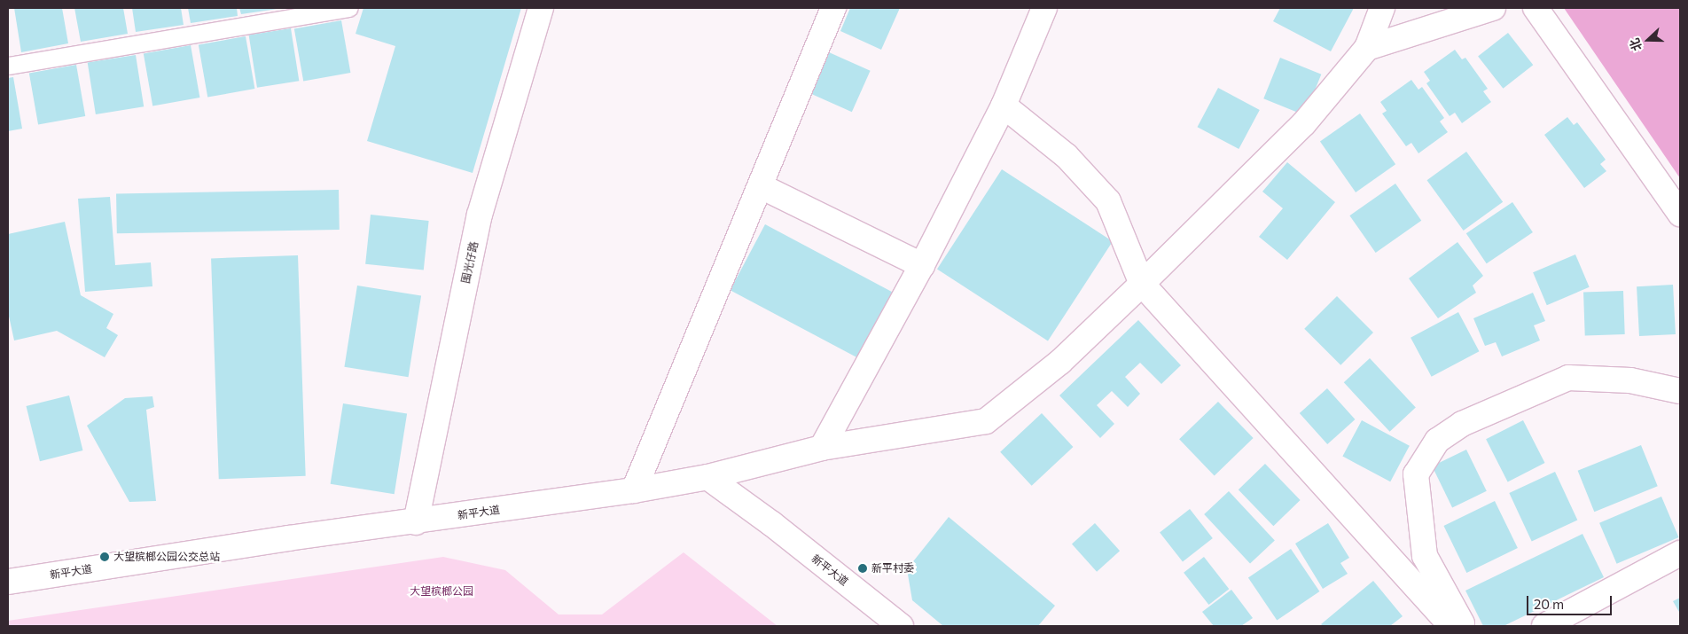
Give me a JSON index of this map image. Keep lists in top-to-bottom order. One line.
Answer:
{"streets":{"street":["围光仔路","新平大道"]},"crossings":[["围光仔路","新平大道"]],"parks":["大望槟榔公园"],"places":["大望槟榔公园公交总站","新平村委"],"scale_bar":"20 m","north":"left"}
